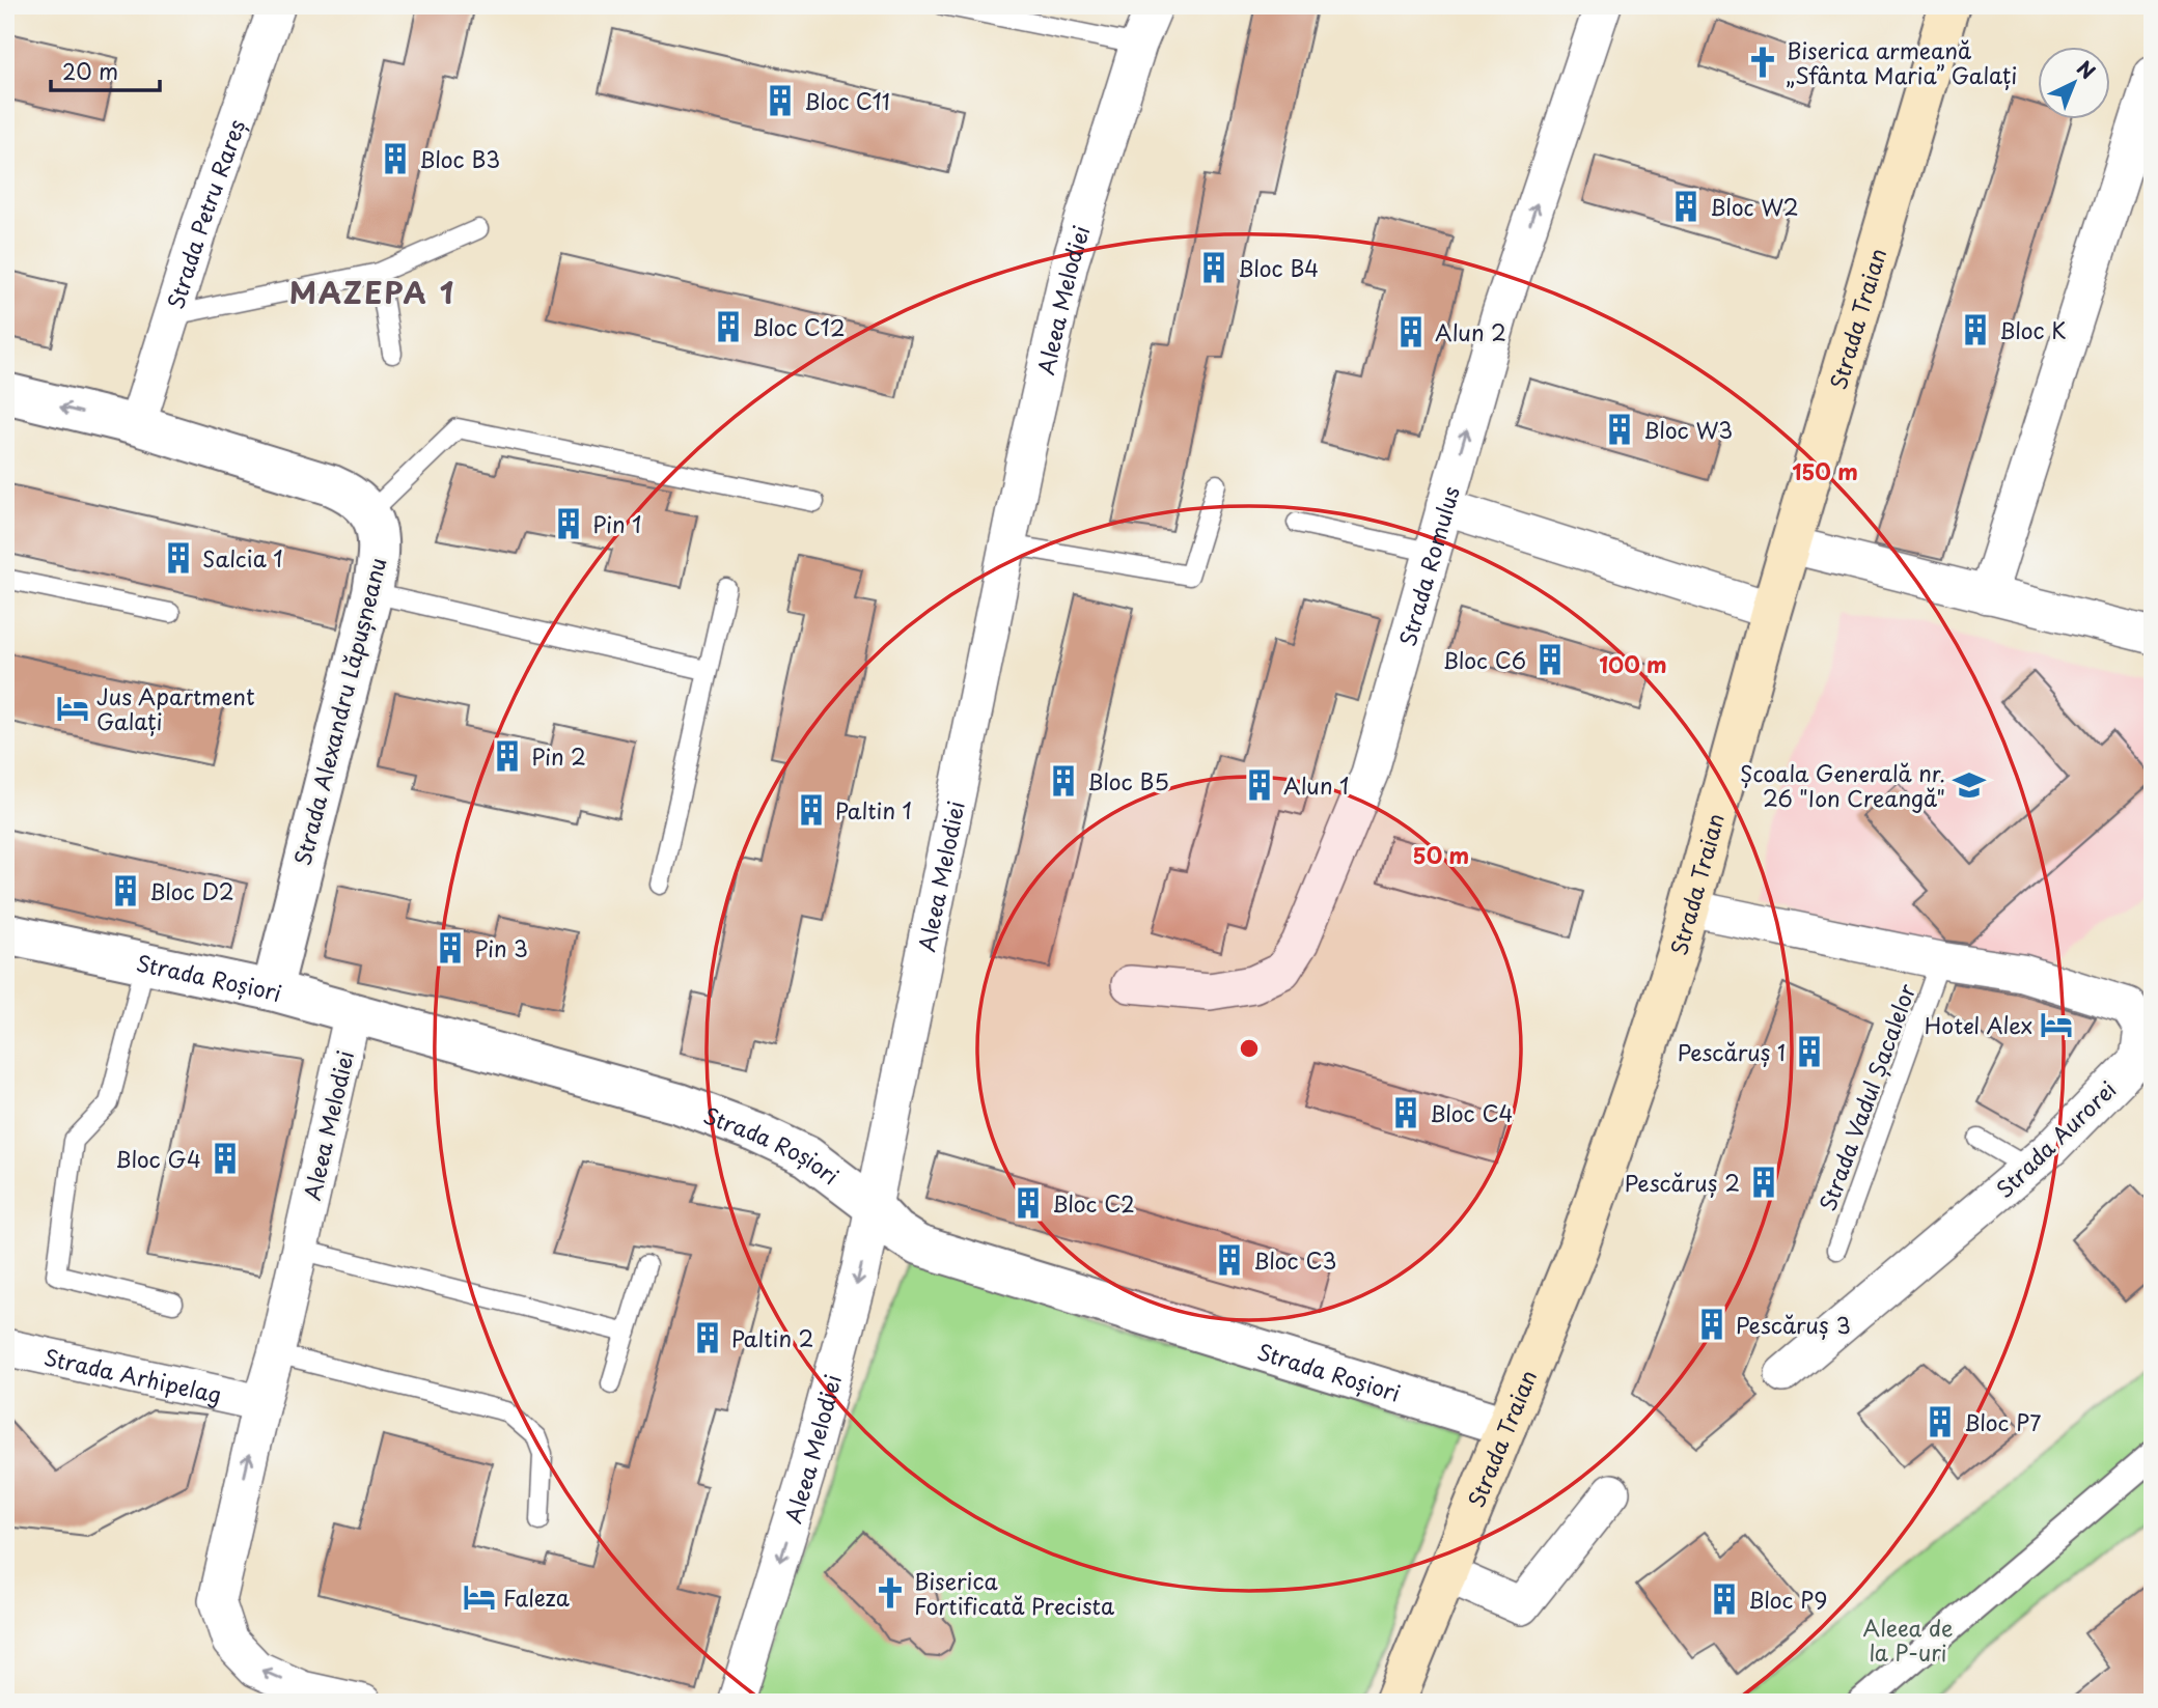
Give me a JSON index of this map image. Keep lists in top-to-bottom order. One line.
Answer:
{"streets":{"main road":["Strada Traian"],"street":["Strada Petru Rareș","Aleea Melodiei","Strada Romulus","Strada Alexandru Lăpușneanu","Strada Roșiori","Strada Aurorei","Strada Arhipelag"],"lane":["Strada Vadul Șacalelor"]},"crossings":[["Aleea Melodiei","Strada Roșiori"],["Aleea Melodiei","Strada Arhipelag"],["Strada Traian","Strada Roșiori"],["Strada Traian","Strada Aurorei"],["Strada Alexandru Lăpușneanu","Strada Roșiori"],["Strada Vadul Șacalelor","Strada Aurorei"]],"one_way":["Strada Romulus"],"districts":["MAZEPA 1"],"parks":["Aleea de la P-uri"],"places":{"church":["Biserica armeană „Sfânta Maria” Galați","Biserica Fortificată Precista"],"building":["Bloc C11","Bloc B3","Bloc W2","Bloc B4","Bloc C12","Bloc K","Alun 2","Bloc W3","Pin 1","Salcia 1","Bloc C6","Pin 2","Bloc B5","Alun 1","Paltin 1","Bloc D2","Pin 3","Pescăruș 1","Bloc C4","Bloc G4","Pescăruș 2","Bloc C2","Bloc C3","Pescăruș 3","Paltin 2","Bloc P7","Bloc P9"],"hotel":["Jus Apartment Galați","Hotel Alex","Faleza"],"school or university":["Școala Generală nr. 26 \"Ion Creangă\""]},"scale_bar":"20 m","north":"top right","rings":["150 m","100 m","50 m"]}
